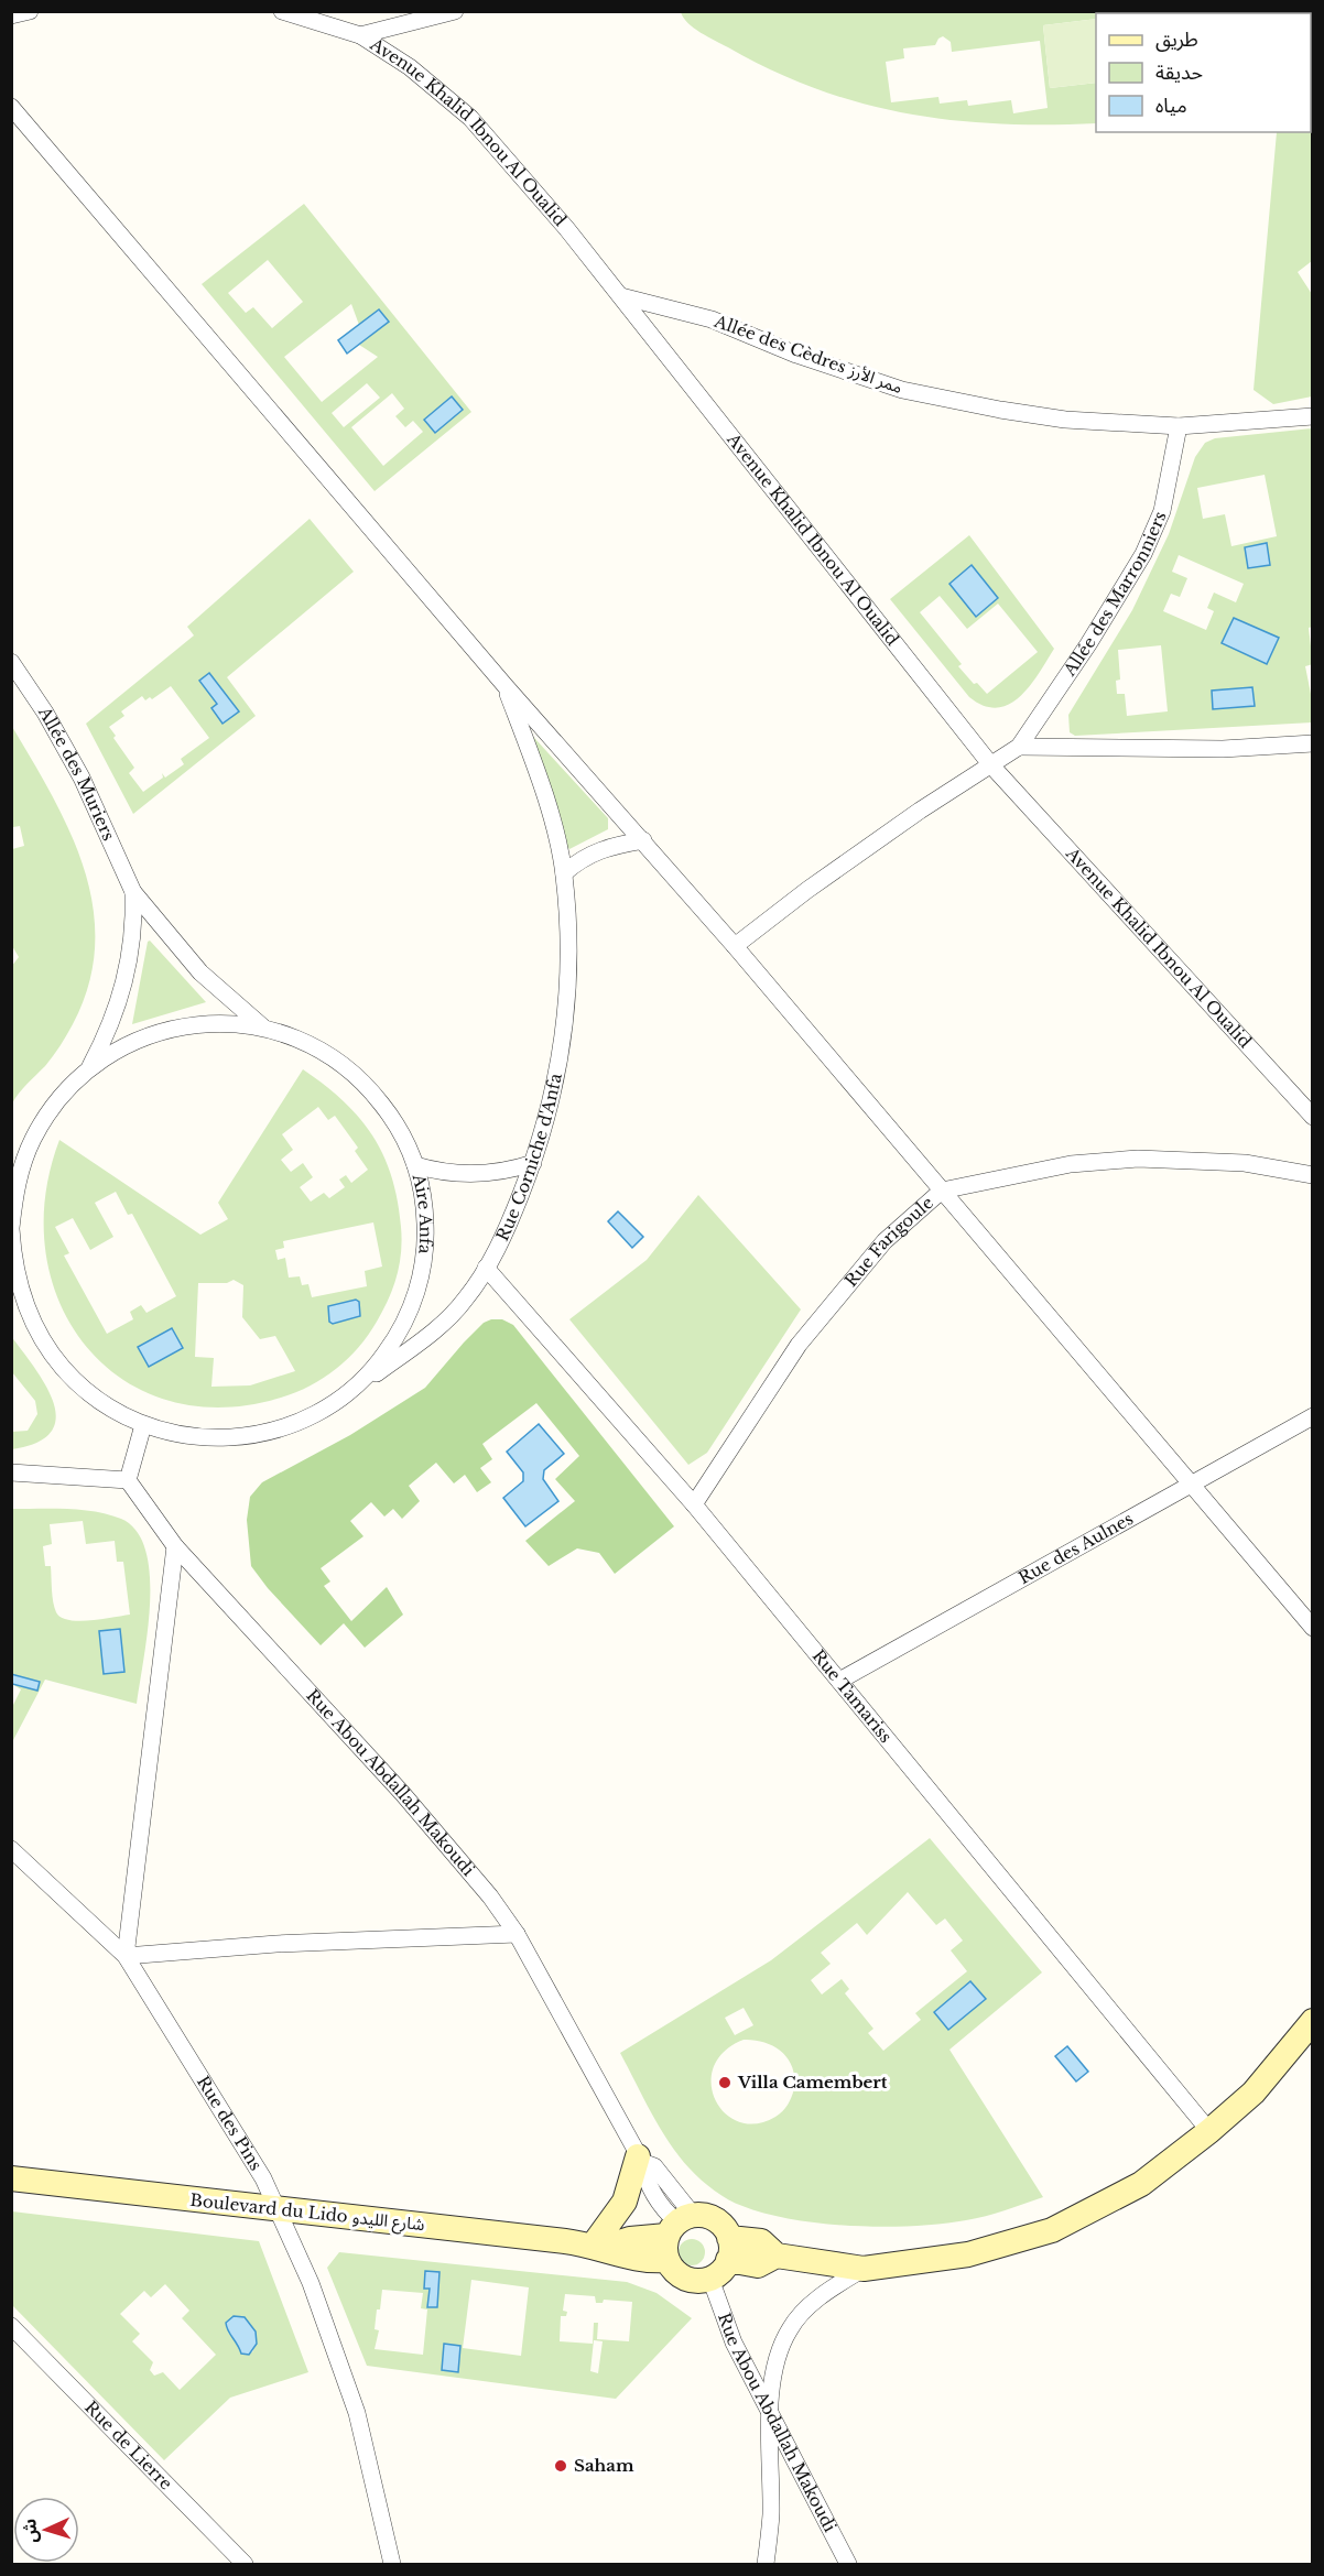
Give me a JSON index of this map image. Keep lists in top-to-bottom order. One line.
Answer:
{"streets":{"main road":["Boulevard du Lido شارع الليدو"],"street":["Avenue Khalid Ibnou Al Oualid","Allée des Cèdres ممر الأرز","Allée des Marronniers","Allée des Muriers","Rue Corniche d'Anfa","Aire Anfa","Rue Farigoule","Rue des Aulnes","Rue Tamariss","Rue Abou Abdallah Makoudi","Rue des Pins","Rue de Lierre"]},"crossings":[["Avenue Khalid Ibnou Al Oualid","Allée des Cèdres ممر الأرز"],["Avenue Khalid Ibnou Al Oualid","Allée des Marronniers"],["Allée des Cèdres ممر الأرز","Allée des Marronniers"],["Allée des Muriers","Aire Anfa"],["Rue Corniche d'Anfa","Aire Anfa"],["Rue Corniche d'Anfa","Rue Tamariss"],["Rue Farigoule","Rue Tamariss"],["Rue des Aulnes","Rue Tamariss"],["Rue Abou Abdallah Makoudi","Boulevard du Lido شارع الليدو"],["Rue des Pins","Boulevard du Lido شارع الليدو"]],"places":["Villa Camembert","Saham"],"legend":["طريق","حديقة","مياه"],"north":"left"}
